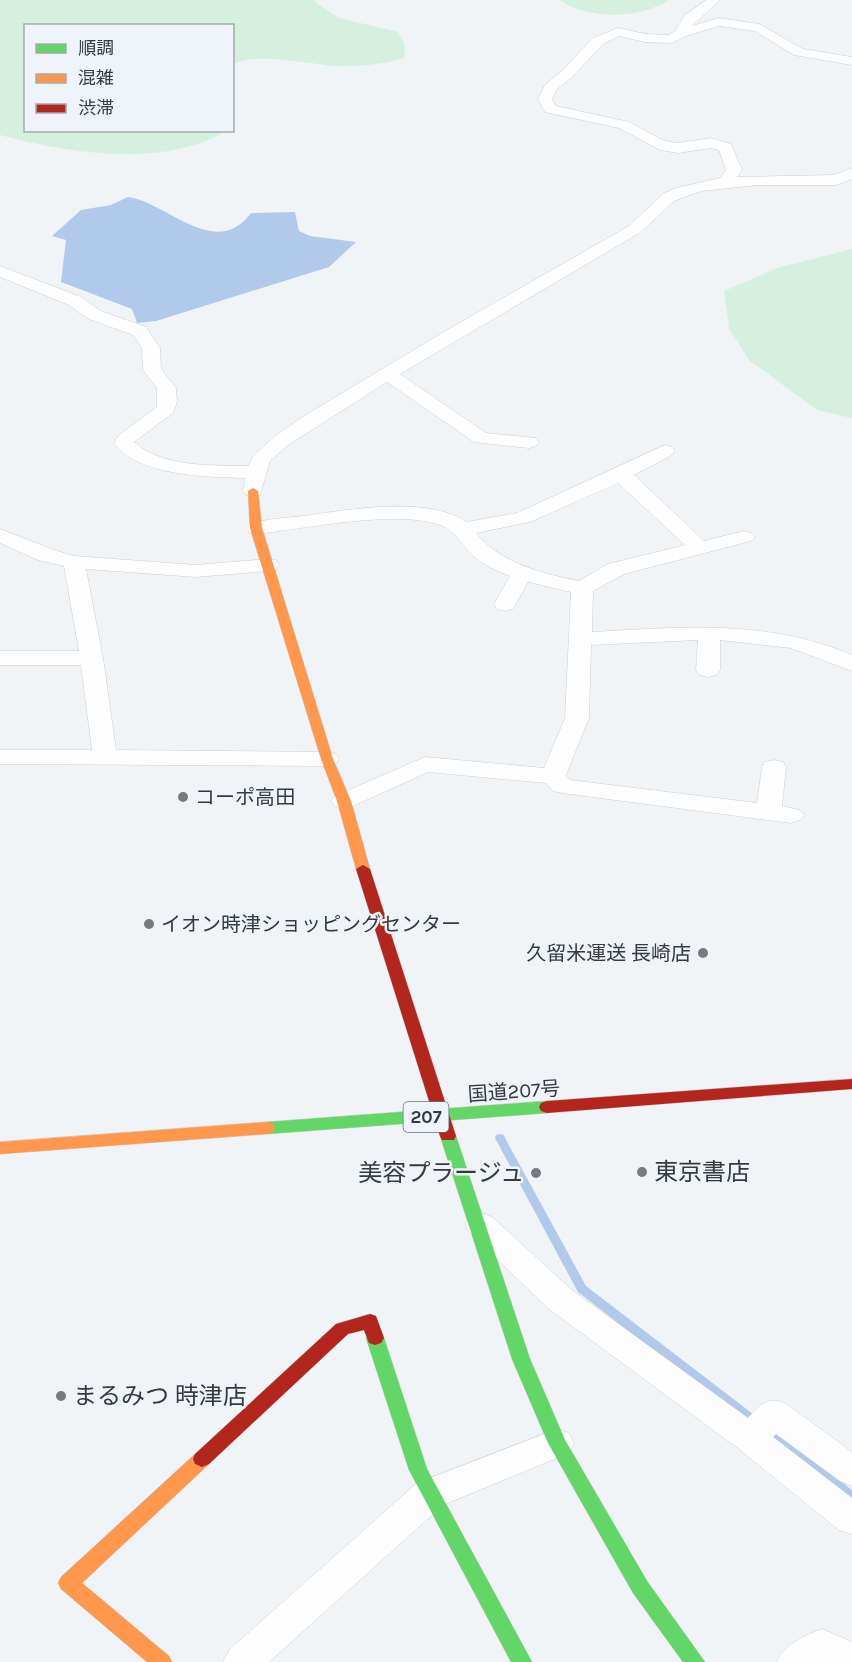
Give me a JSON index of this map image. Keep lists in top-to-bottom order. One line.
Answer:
{"streets":{"main road":["国道207号","207"]},"places":["コーポ高田","イオン時津ショッピングセンター","久留米運送 長崎店","東京書店","美容プラージュ","まるみつ 時津店"],"legend":["順調","混雑","渋滞"]}
